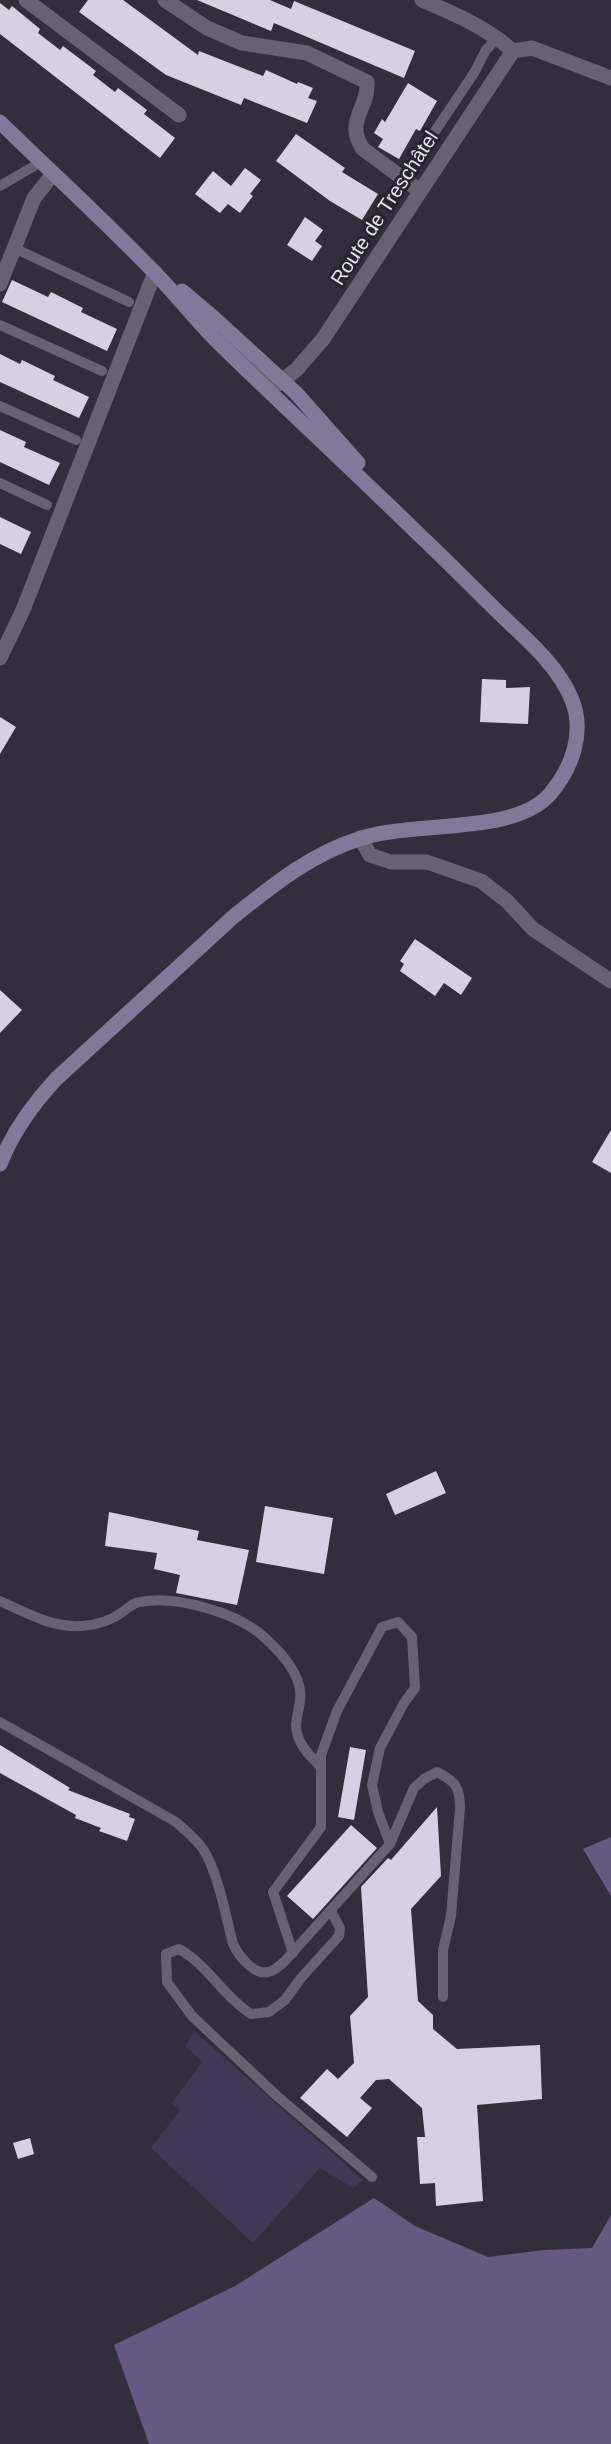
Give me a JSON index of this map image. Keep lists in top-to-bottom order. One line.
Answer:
{"streets":{"street":["Route de Treschâtel"]}}
